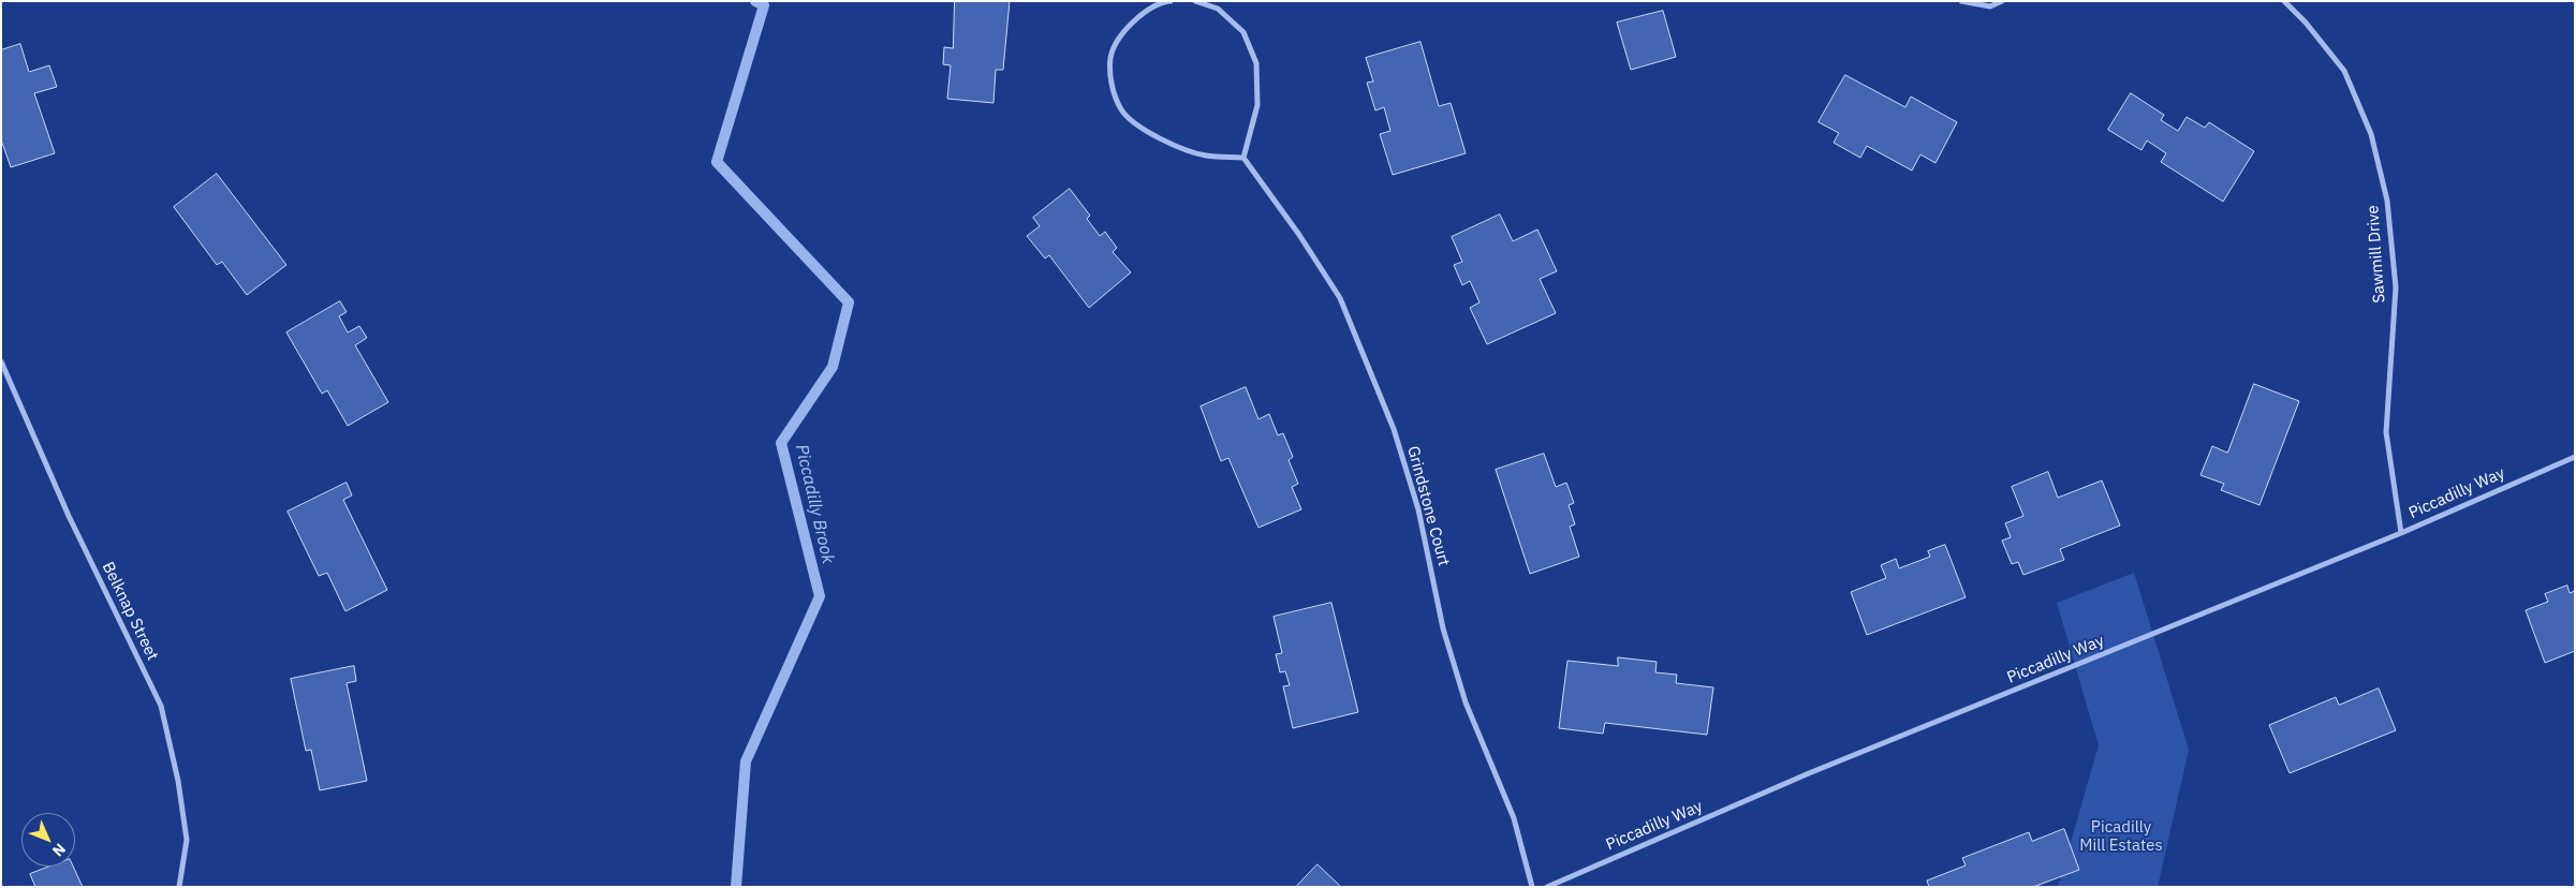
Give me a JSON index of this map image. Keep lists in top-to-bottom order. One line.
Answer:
{"streets":{"street":["Sawmill Drive","Piccadilly Way","Grindstone Court","Belknap Street"]},"crossings":[["Sawmill Drive","Piccadilly Way"]],"water":["Piccadilly Brook"],"parks":["Picadilly Mill Estates"],"north":"bottom right"}
